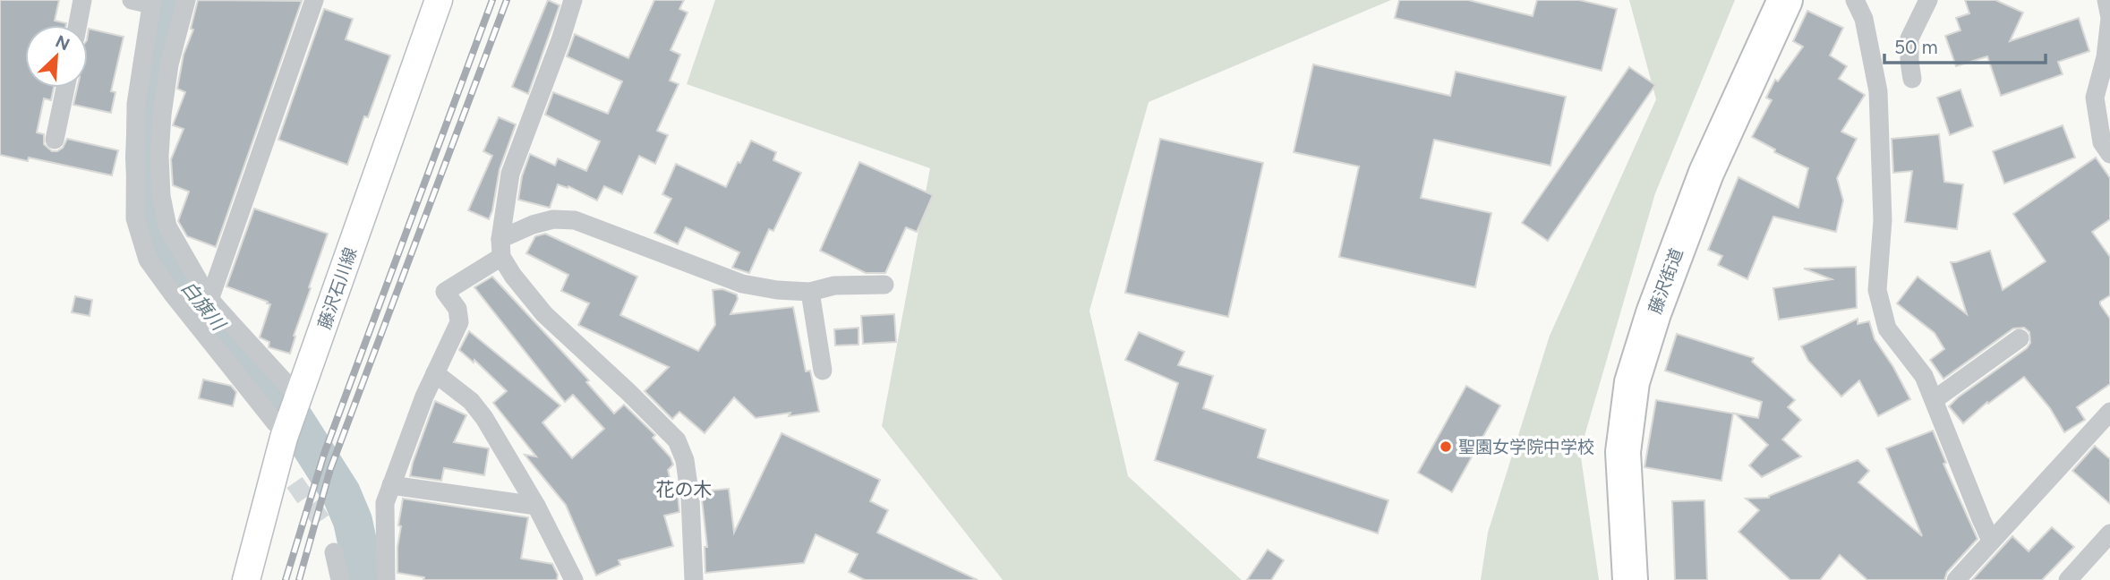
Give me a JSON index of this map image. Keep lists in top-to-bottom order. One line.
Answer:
{"streets":{"highway":["藤沢街道"],"street":["藤沢石川線"]},"districts":["花の木"],"water":["白旗川"],"places":["聖園女学院中学校"],"scale_bar":"50 m","north":"top right"}
